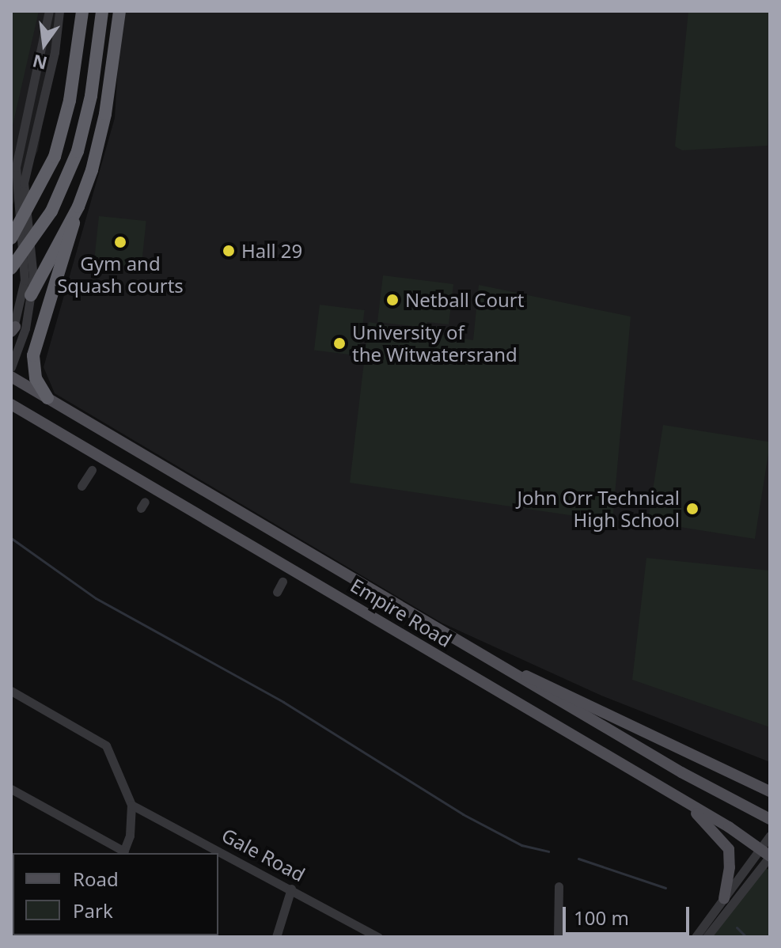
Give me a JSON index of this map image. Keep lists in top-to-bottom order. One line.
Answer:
{"streets":{"main road":["Empire Road"],"street":["Gale Road"]},"places":["Gym and Squash courts","Hall 29","Netball Court","University of the Witwatersrand","John Orr Technical High School"],"legend":["Road","Park"],"scale_bar":"100 m","north":"bottom"}
